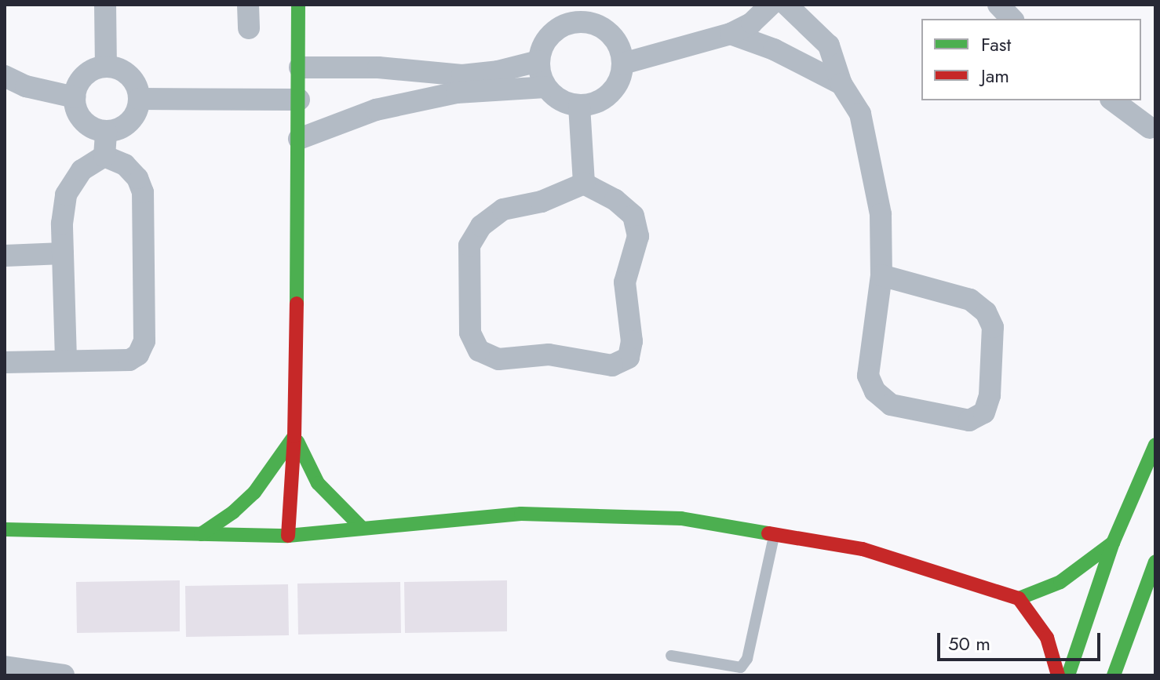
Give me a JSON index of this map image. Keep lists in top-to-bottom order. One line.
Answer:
{"legend":["Fast","Jam"],"scale_bar":"50 m"}
